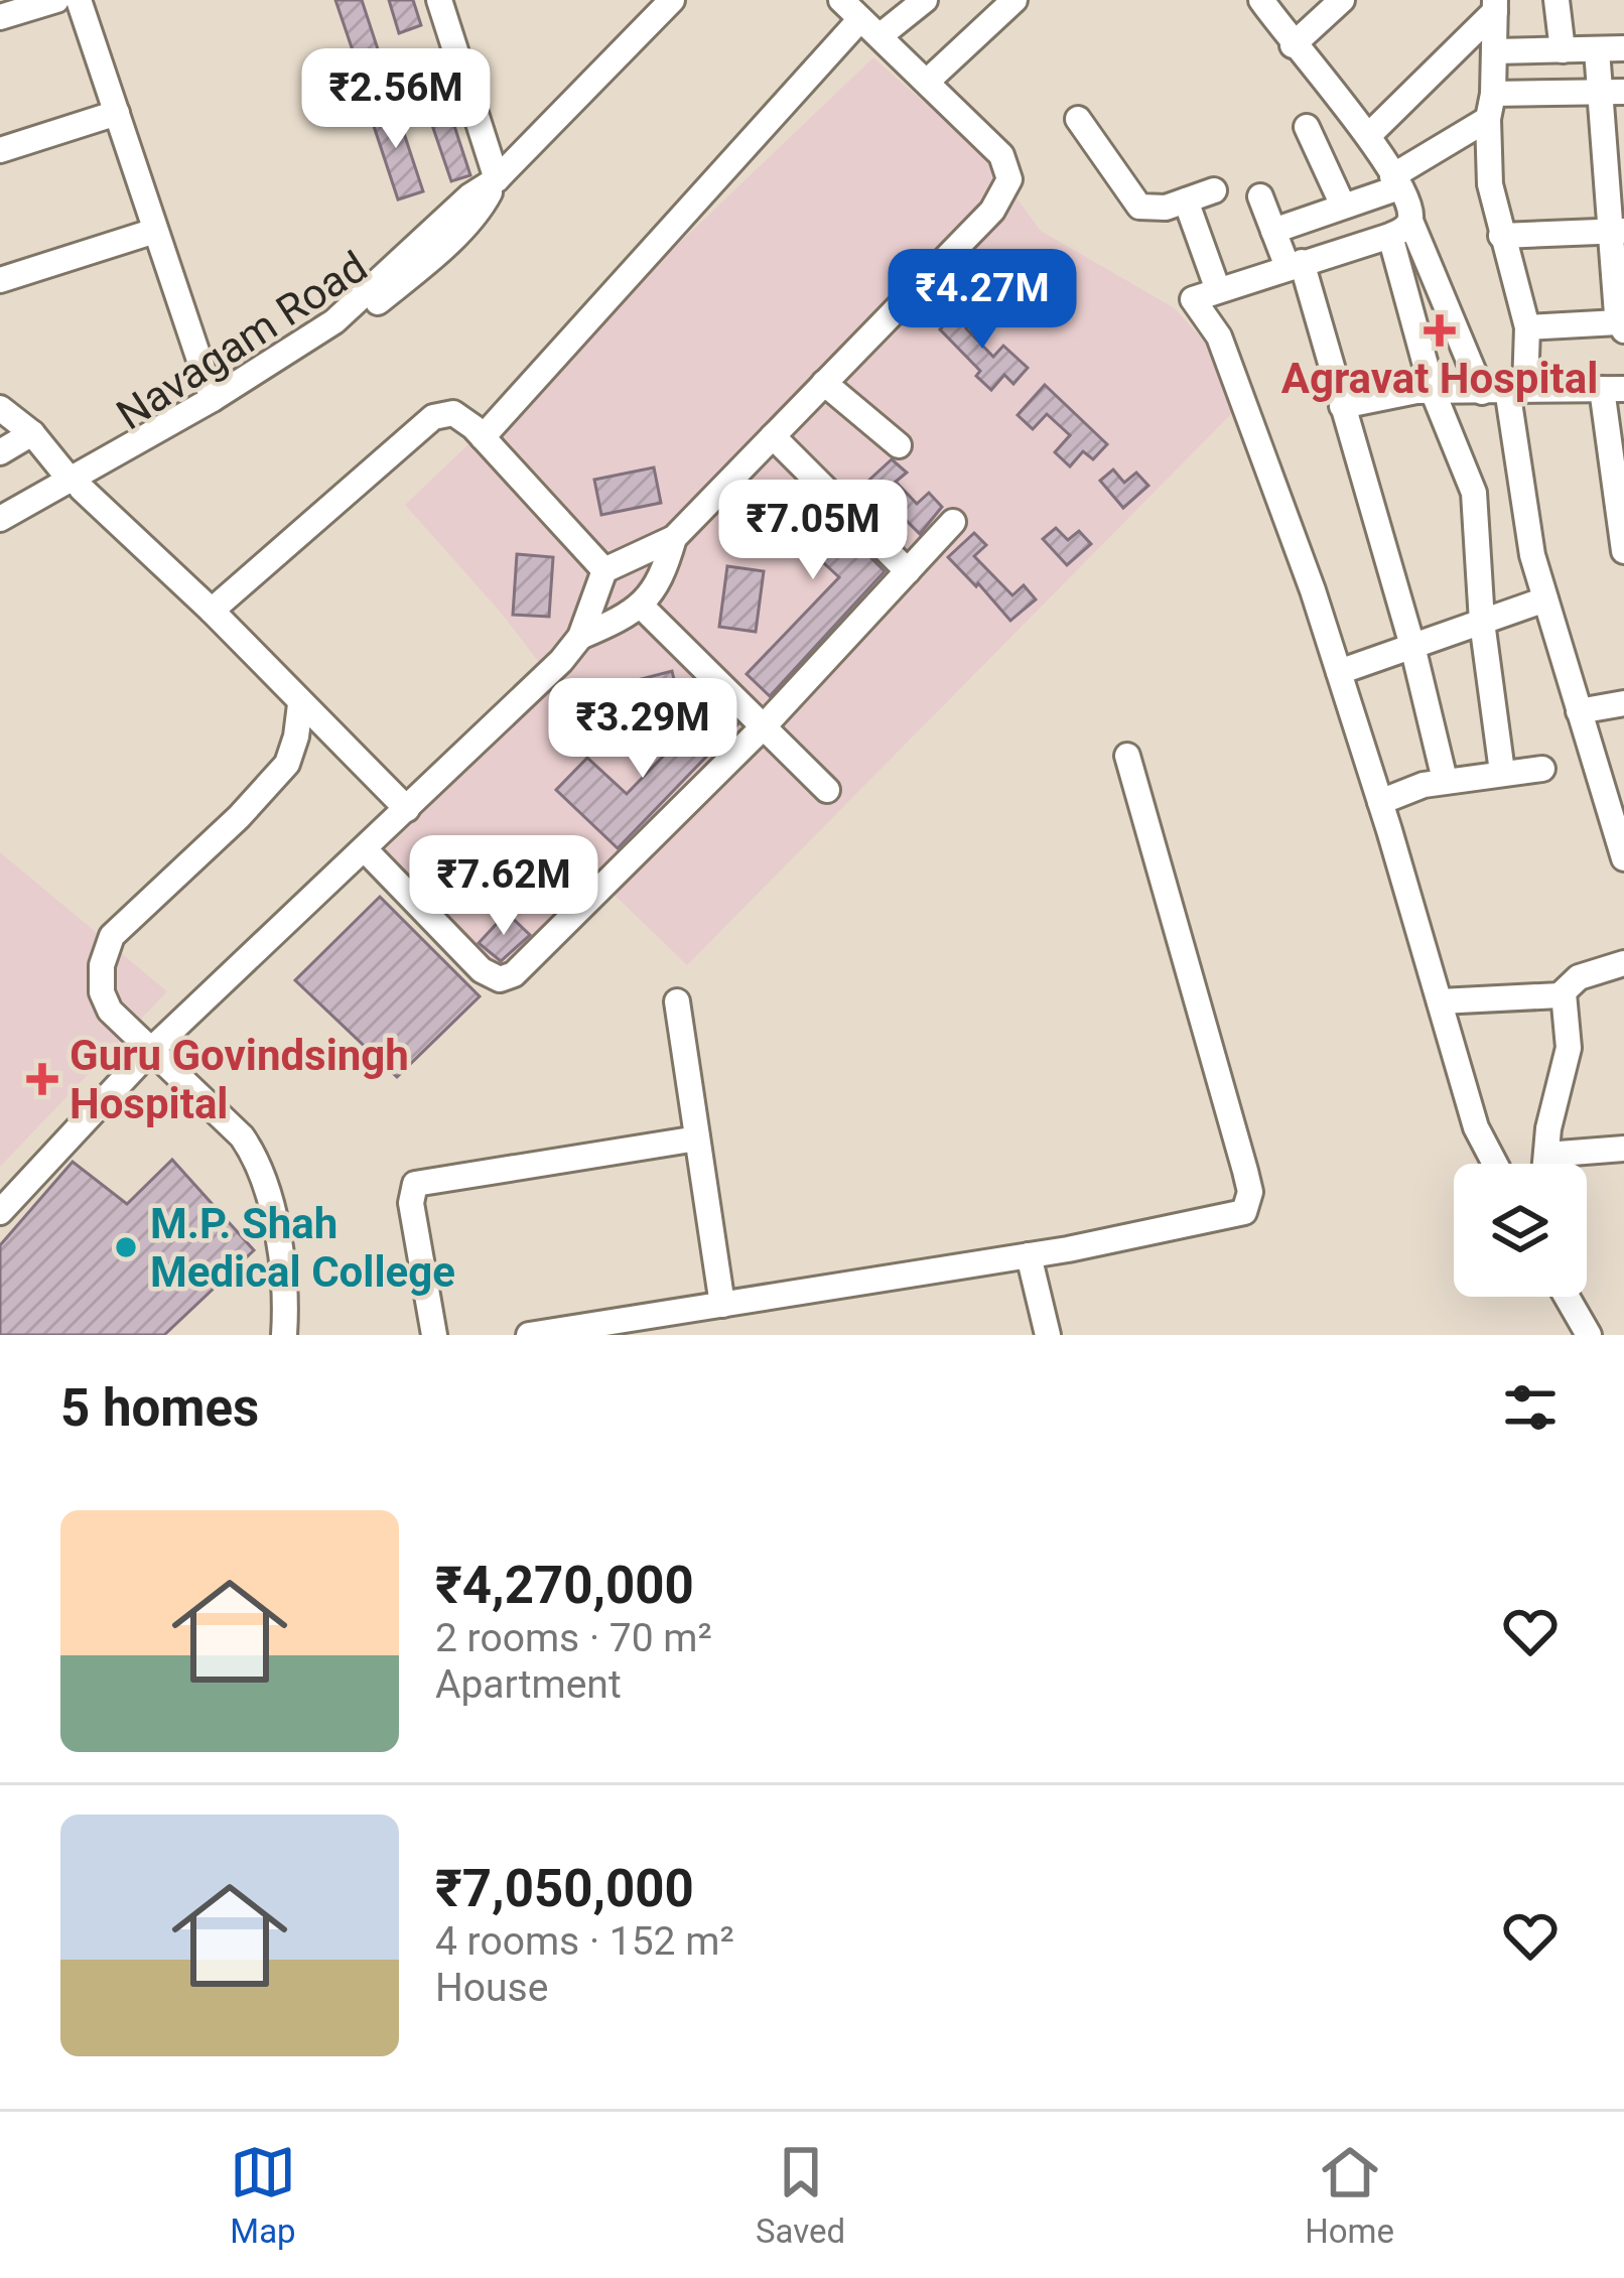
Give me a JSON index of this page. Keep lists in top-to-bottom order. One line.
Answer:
{"streets":{"street":["Navagam Road"]},"places":{"health":["Agravat Hospital","Guru Govindsingh Hospital"],"other":["M.P. Shah Medical College"]},"page":{"price":["₹2.56M","₹4.27M","₹7.05M","₹3.29M","₹7.62M"],"heading":"5 homes","list":[{"name":"₹4,270,000","note":"2 rooms · 70 m² · Apartment"},{"name":"₹7,050,000","note":"4 rooms · 152 m² · House"}],"tabs":["Map","Saved","Home"]}}
